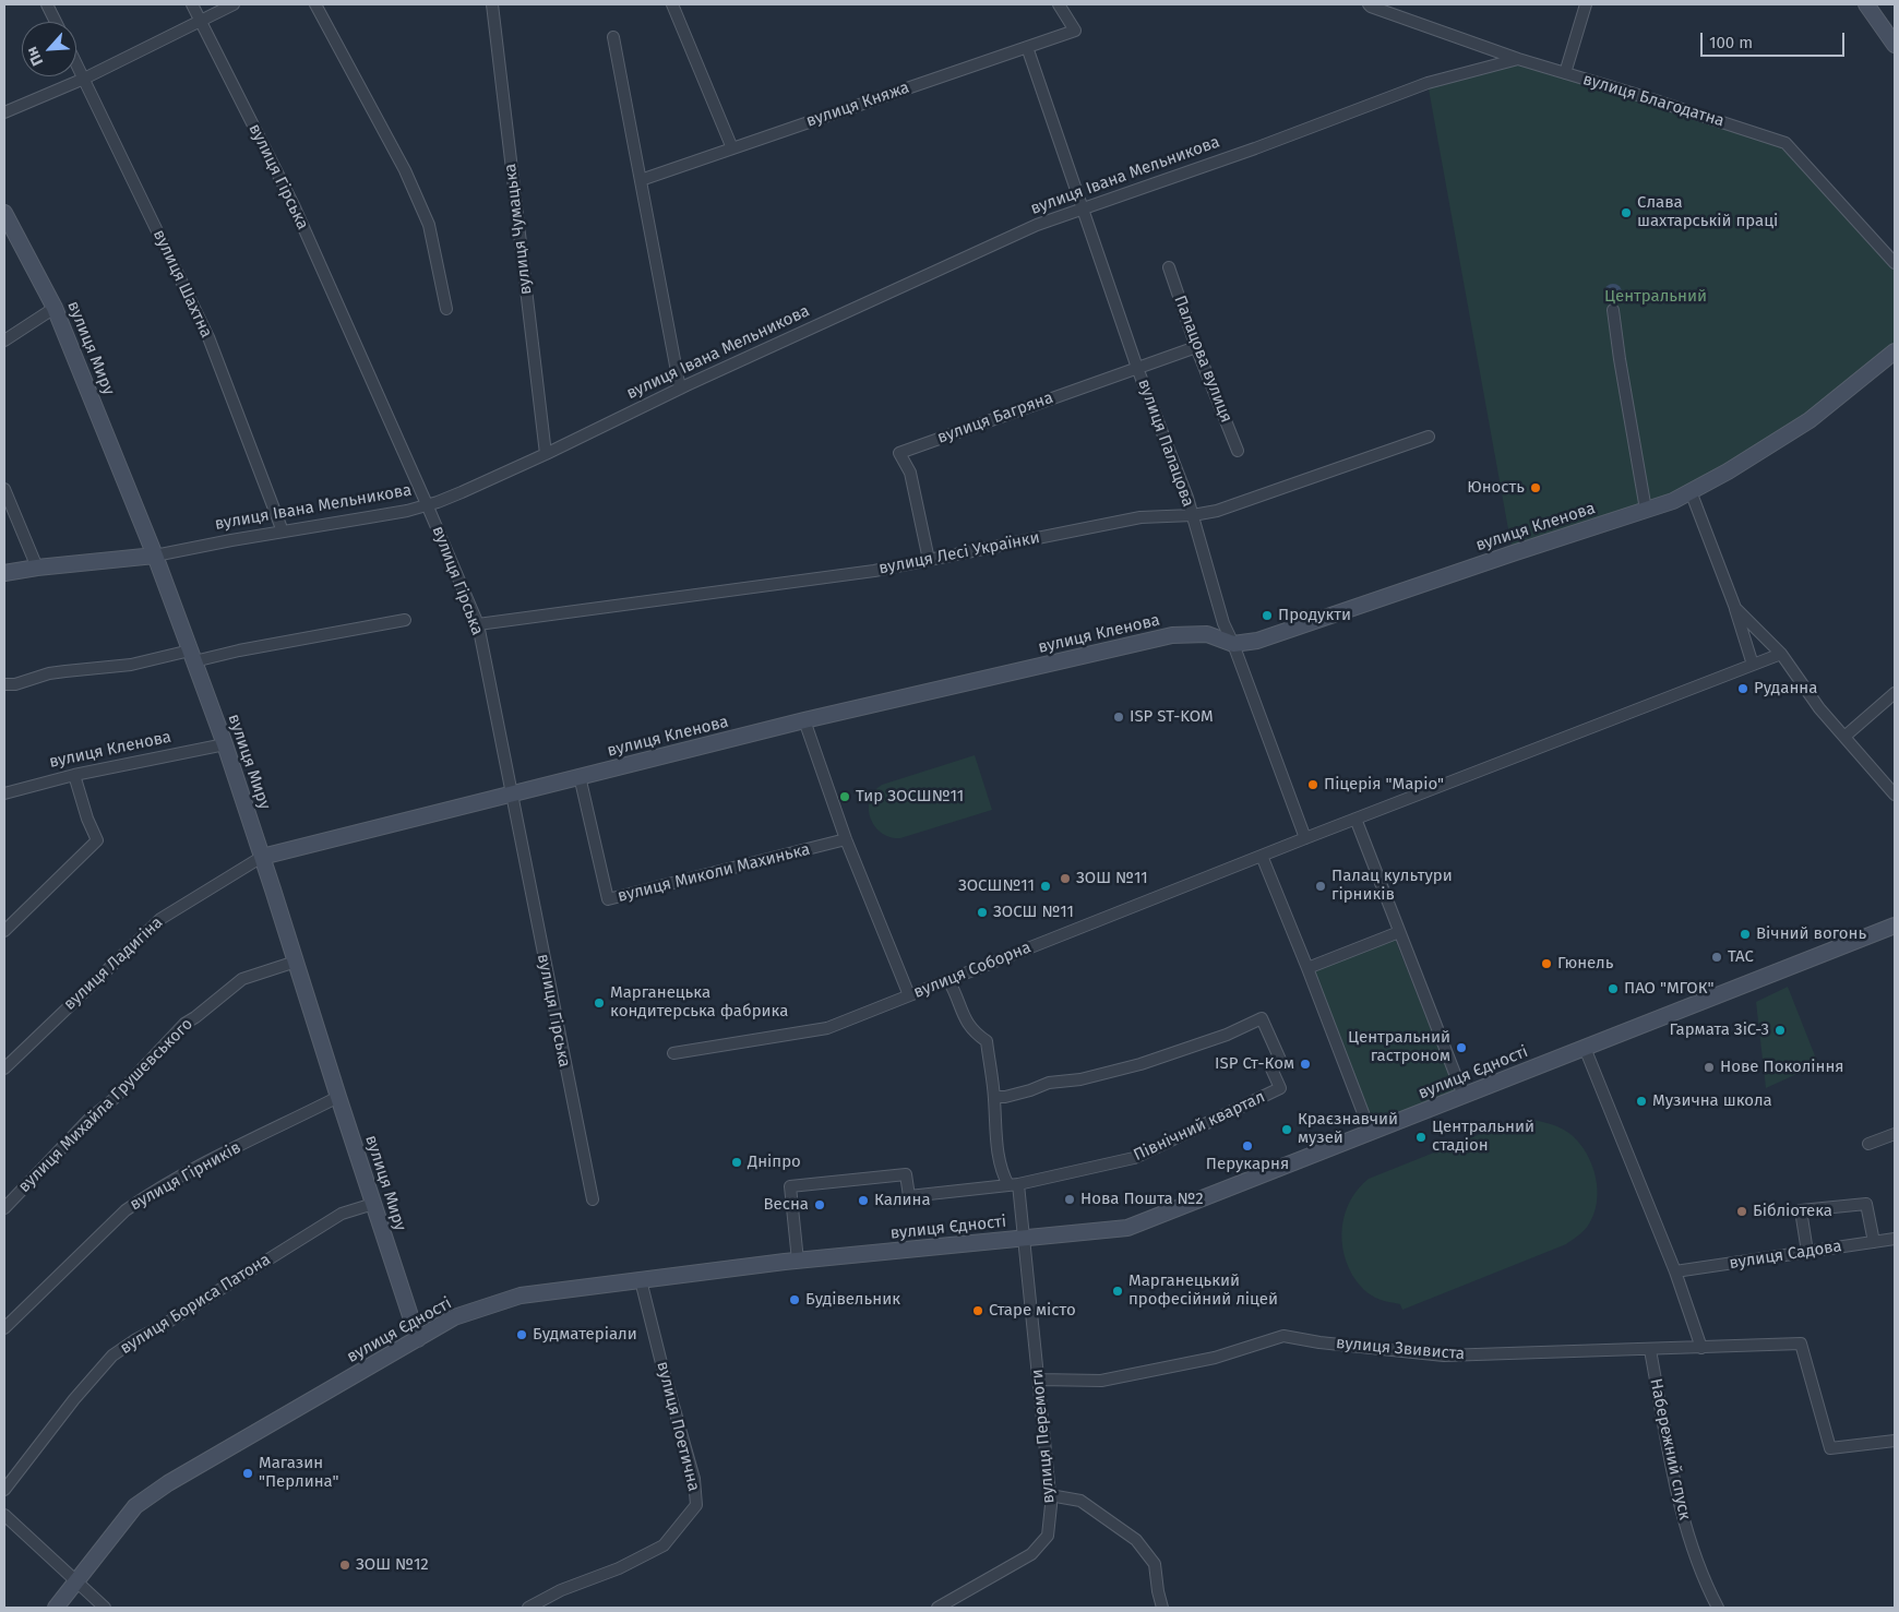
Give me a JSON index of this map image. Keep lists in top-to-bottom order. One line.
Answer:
{"streets":{"street":["вулиця Благодатна","вулиця Княжа","вулиця Івана Мельникова","вулиця Гірська","вулиця Чумацька","вулиця Шахтна","вулиця Миру","Палацова вулиця","вулиця Багряна","вулиця Палацова","вулиця Кленова","вулиця Лесі Українки","вулиця Миколи Махинька","вулиця Ладигіна","вулиця Соборна","вулиця Єдності","вулиця Михайла Грушевського","Північний квартал","вулиця Гірників","вулиця Садова","вулиця Бориса Патона","вулиця Звивиста","вулиця Поетична","вулиця Перемоги","Набережний спуск"]},"crossings":[["вулиця Благодатна","вулиця Івана Мельникова"],["вулиця Княжа","вулиця Палацова"],["вулиця Івана Мельникова","вулиця Гірська"],["вулиця Івана Мельникова","вулиця Чумацька"],["вулиця Івана Мельникова","вулиця Шахтна"],["вулиця Івана Мельникова","вулиця Миру"],["вулиця Івана Мельникова","вулиця Палацова"],["вулиця Гірська","вулиця Кленова"],["вулиця Гірська","вулиця Лесі Українки"],["вулиця Миру","вулиця Кленова"],["вулиця Миру","вулиця Ладигіна"],["вулиця Миру","вулиця Єдності"],["вулиця Миру","вулиця Михайла Грушевського"],["вулиця Миру","вулиця Гірників"],["вулиця Миру","вулиця Бориса Патона"],["Палацова вулиця","вулиця Багряна"],["вулиця Багряна","вулиця Палацова"],["вулиця Багряна","вулиця Лесі Українки"],["вулиця Палацова","вулиця Кленова"],["вулиця Палацова","вулиця Лесі Українки"],["вулиця Палацова","вулиця Соборна"],["вулиця Кленова","вулиця Миколи Махинька"],["вулиця Кленова","вулиця Ладигіна"],["вулиця Єдності","Північний квартал"],["вулиця Єдності","вулиця Поетична"],["вулиця Єдності","вулиця Перемоги"],["вулиця Звивиста","вулиця Перемоги"],["вулиця Звивиста","Набережний спуск"]],"parks":["Центральний"],"places":["Слава шахтарській праці","Юность","Продукти","Руданна","ISP ST-KOM","Піцерія \"Маріо\"","Тир ЗОСШ№11","ЗОШ №11","ЗОСШ№11","Палац культури гірників","ЗОСШ №11","Вічний вогонь","ТАС","Гюнель","ПАО \"МГОК\"","Марганецька кондитерська фабрика","Гармата ЗіС-3","Центральний гастроном","ISP Ст-Ком","Нове Покоління","Музична школа","Краєзнавчий музей","Центральний стадіон","Перукарня","Дніпро","Нова Пошта №2","Калина","Весна","Бібліотека","Марганецький професійний ліцей","Будівельник","Старе місто","Будматеріали","Магазин \"Перлина\"","ЗОШ №12"],"scale_bar":"100 m","north":"bottom left"}
